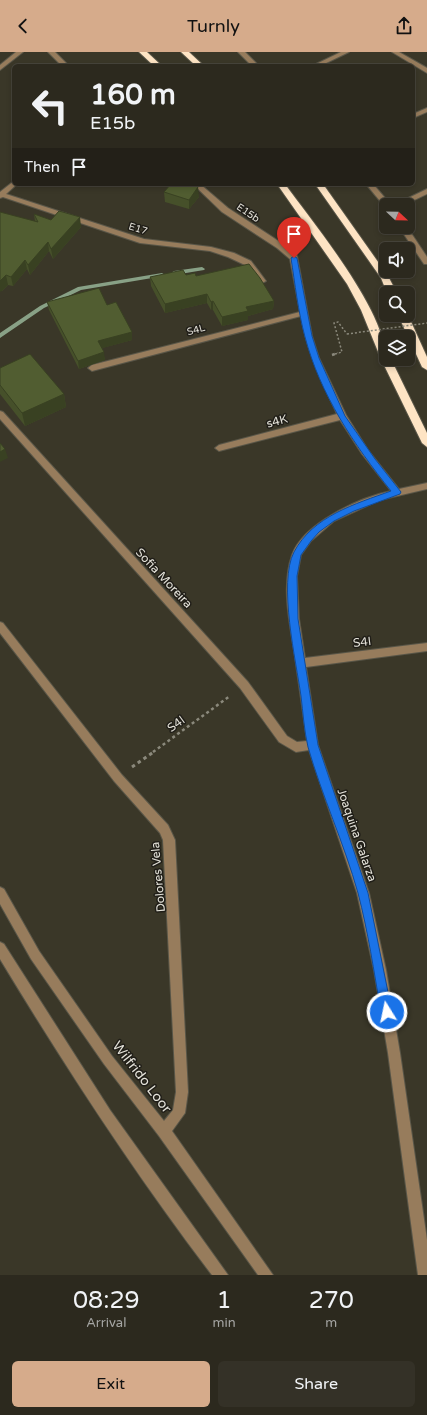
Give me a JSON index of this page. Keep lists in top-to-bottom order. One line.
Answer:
{"streets":{"street":["E15b","E17","S4L","s4K","Sofia Moreira","S4I","Joaquina Galarza","Dolores Vela","Wilfrido Loor"],"path":["S4l"]},"crossings":[["E15b","S4L"],["E15b","s4K"],["E15b","Joaquina Galarza"],["Sofia Moreira","S4l"],["Sofia Moreira","Joaquina Galarza"],["S4I","Joaquina Galarza"],["S4l","Dolores Vela"],["Dolores Vela","Wilfrido Loor"]],"north":"right","page":{"header":"Turnly","turn":["160 m","E15b"],"then":"Then","eta":["08:29","Arrival","1","min","270","m"],"buttons":["Exit","Share"]}}
